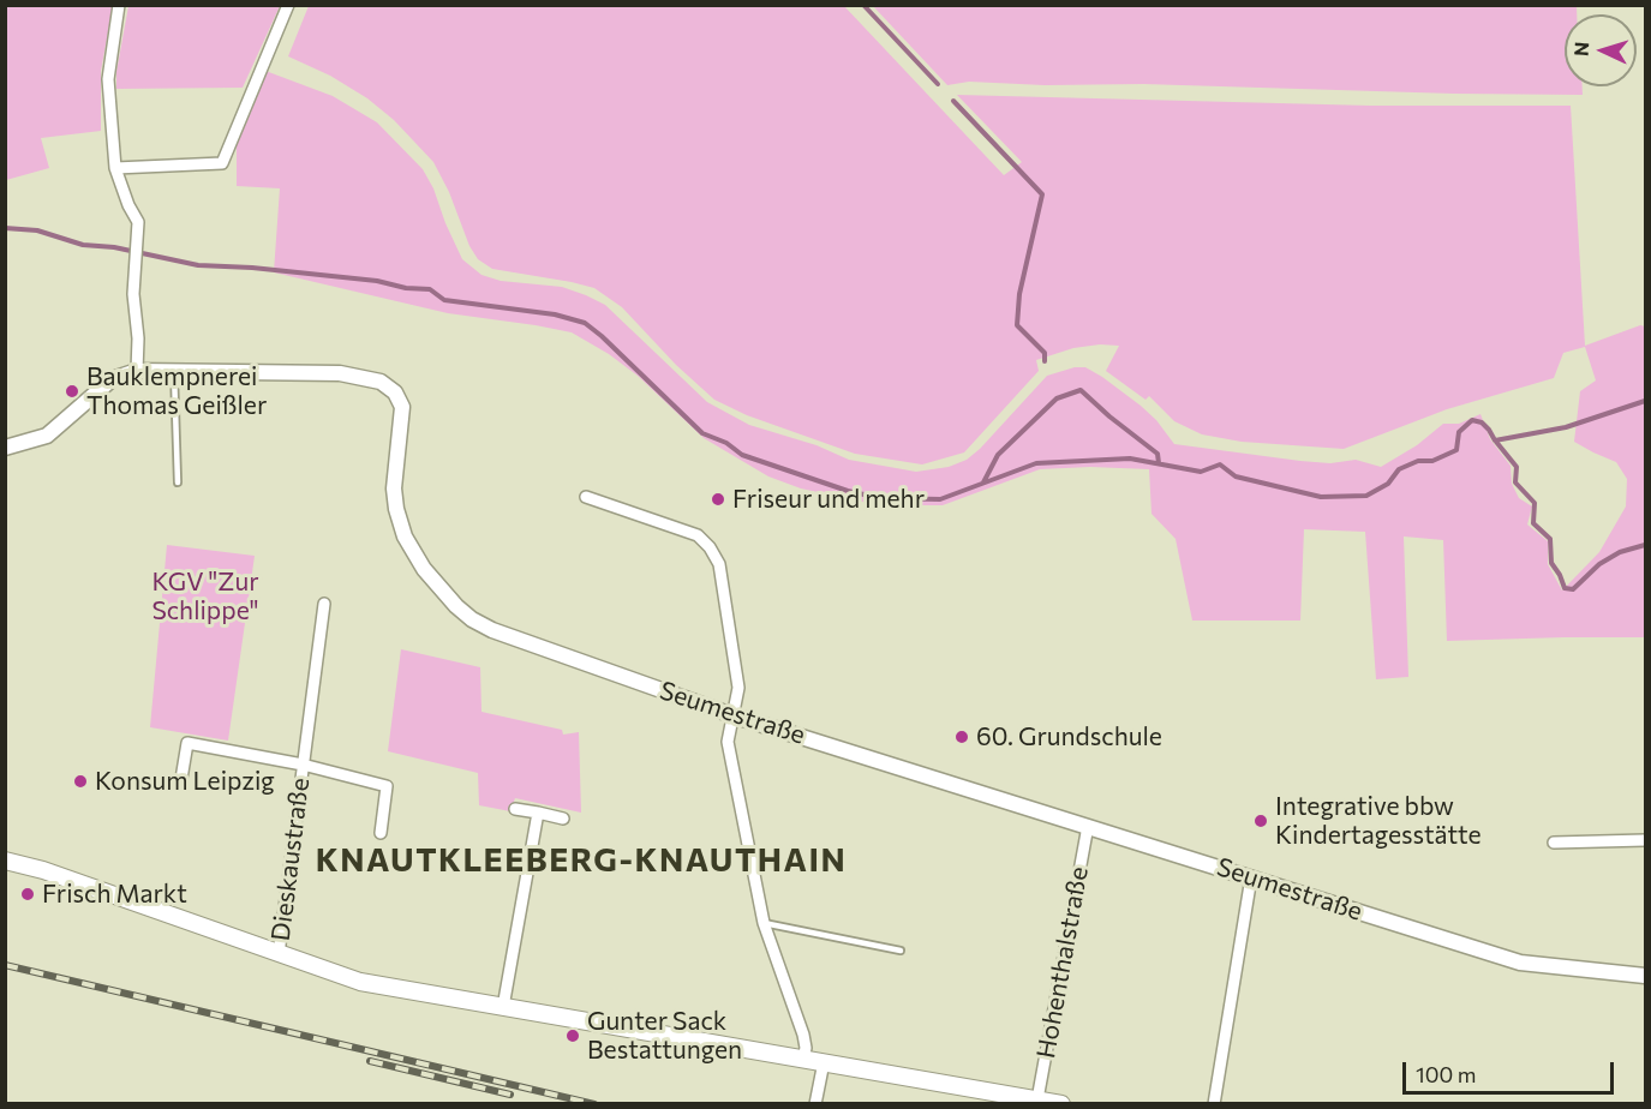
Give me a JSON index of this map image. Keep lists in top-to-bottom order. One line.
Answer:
{"streets":{"street":["Seumestraße","Dieskaustraße","Hohenthalstraße"]},"crossings":[["Seumestraße","Hohenthalstraße"]],"districts":["KNAUTKLEEBERG-KNAUTHAIN"],"parks":["KGV \"Zur Schlippe\""],"places":["Bauklempnerei Thomas Geißler","Friseur und mehr","60. Grundschule","Konsum Leipzig","Integrative bbw Kindertagesstätte","Frisch Markt","Gunter Sack Bestattungen"],"scale_bar":"100 m","north":"left"}
